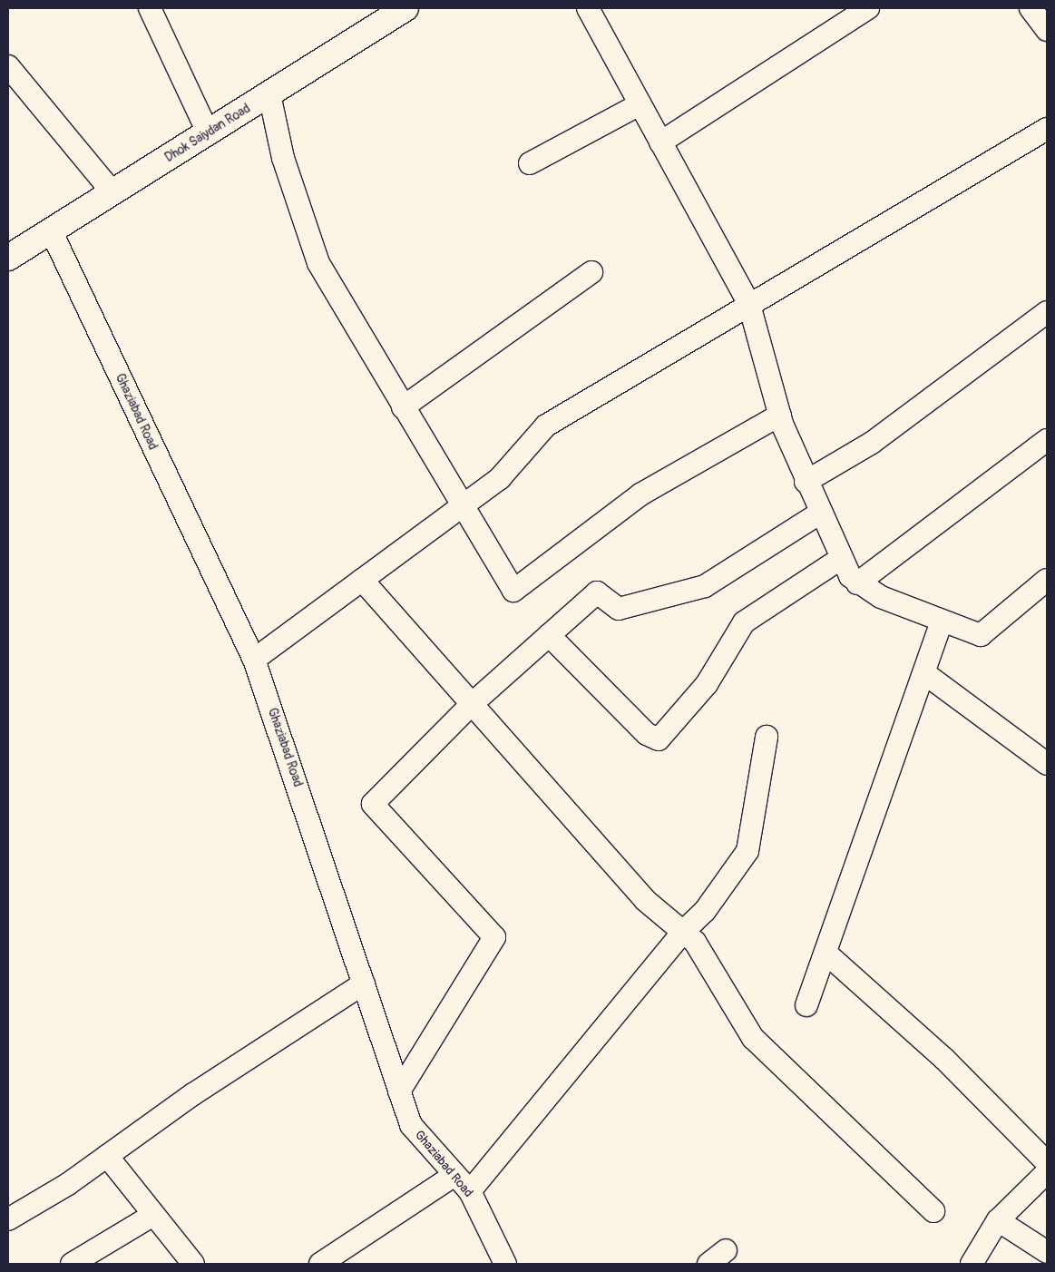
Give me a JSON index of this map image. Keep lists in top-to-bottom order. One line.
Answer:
{"streets":{"main road":["Dhok Saiydan Road"],"street":["Ghaziabad Road"]},"crossings":[["Dhok Saiydan Road","Ghaziabad Road"]]}
